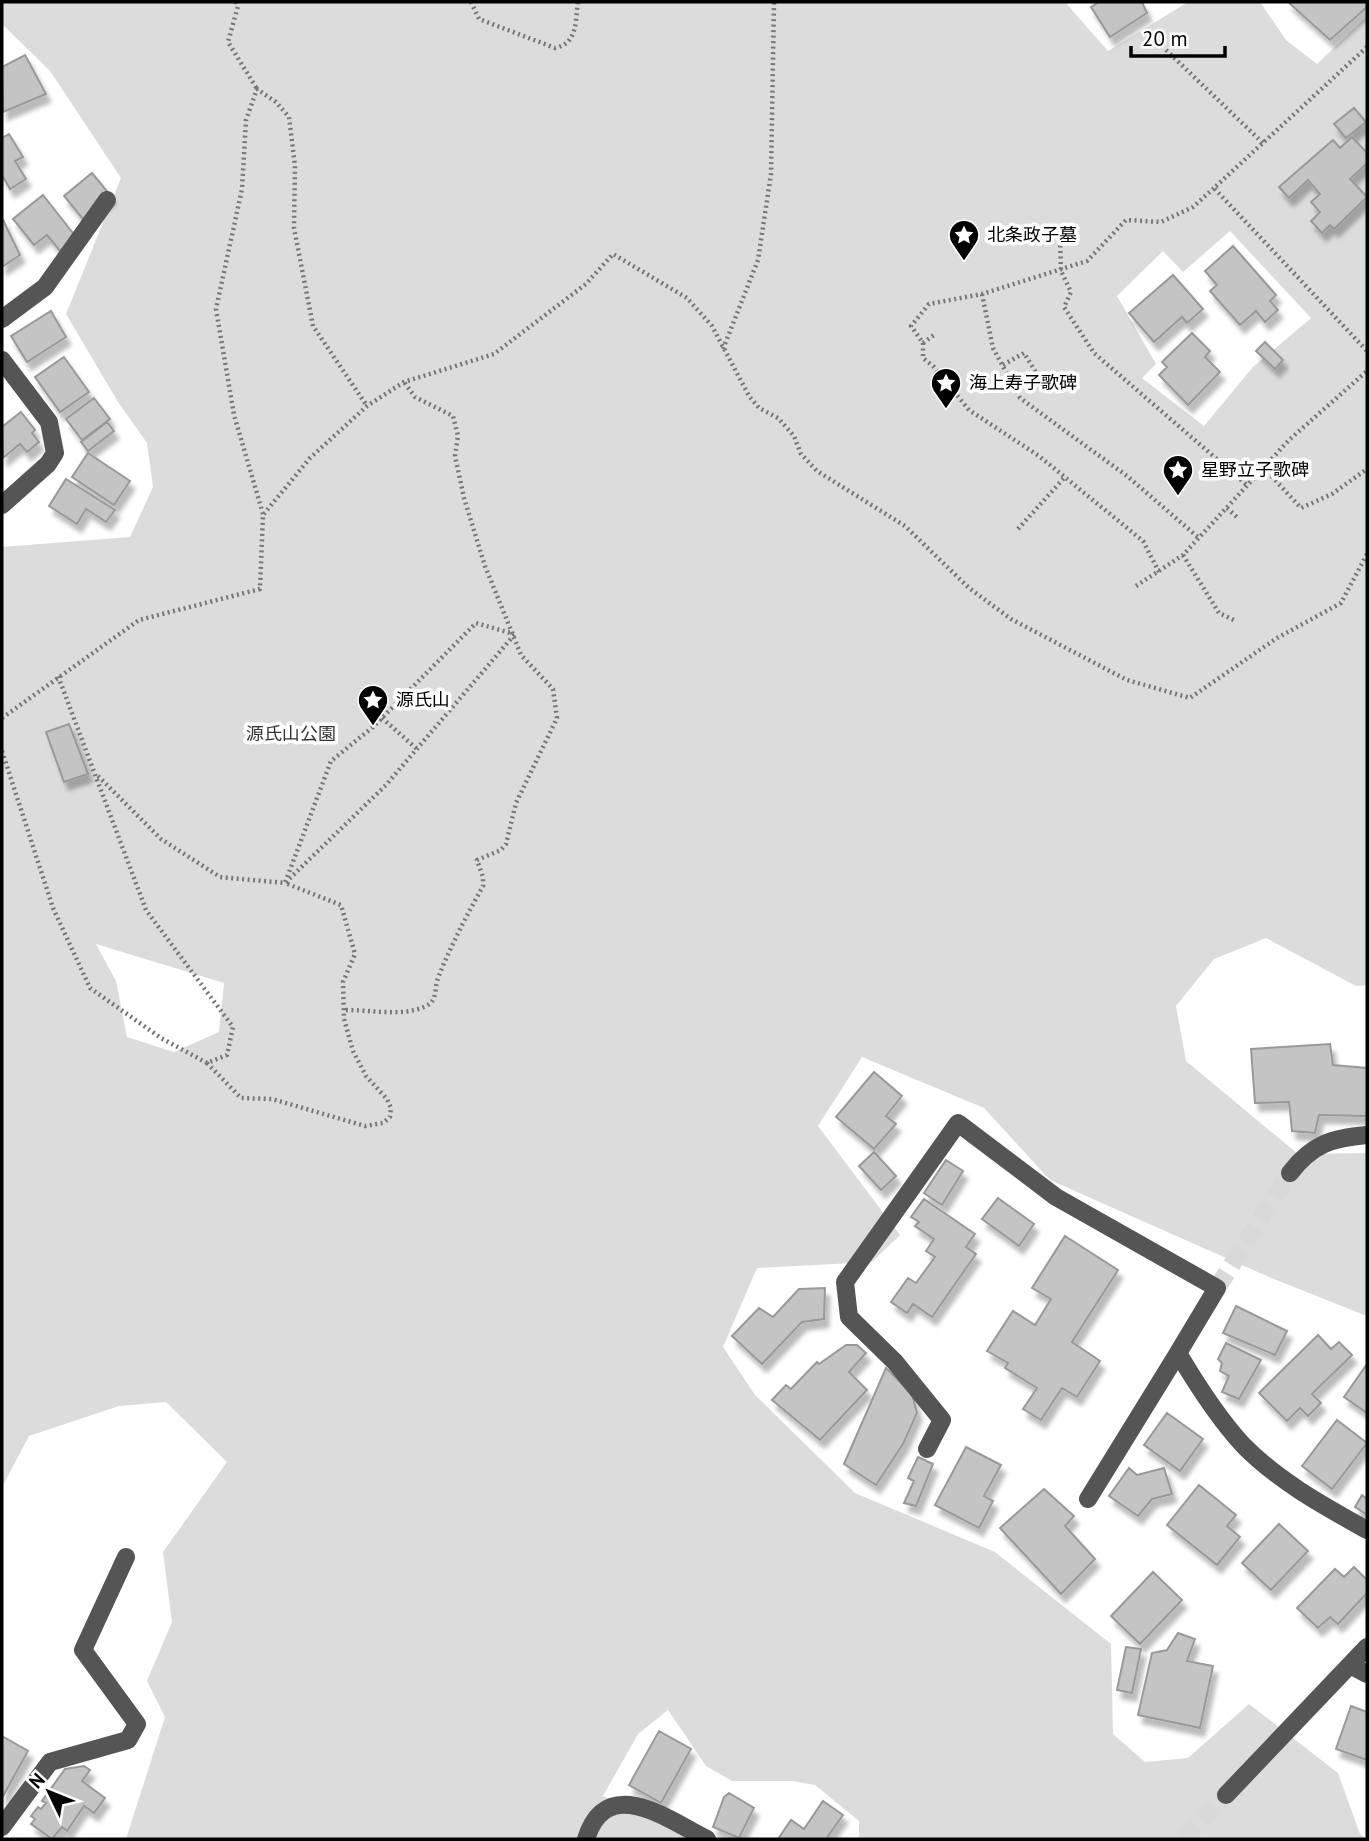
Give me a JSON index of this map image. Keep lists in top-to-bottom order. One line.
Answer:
{"parks":["源氏山公園"],"places":{"place":["北条政子墓","海上寿子歌碑","星野立子歌碑","源氏山"]},"scale_bar":"20 m","north":"top left"}
